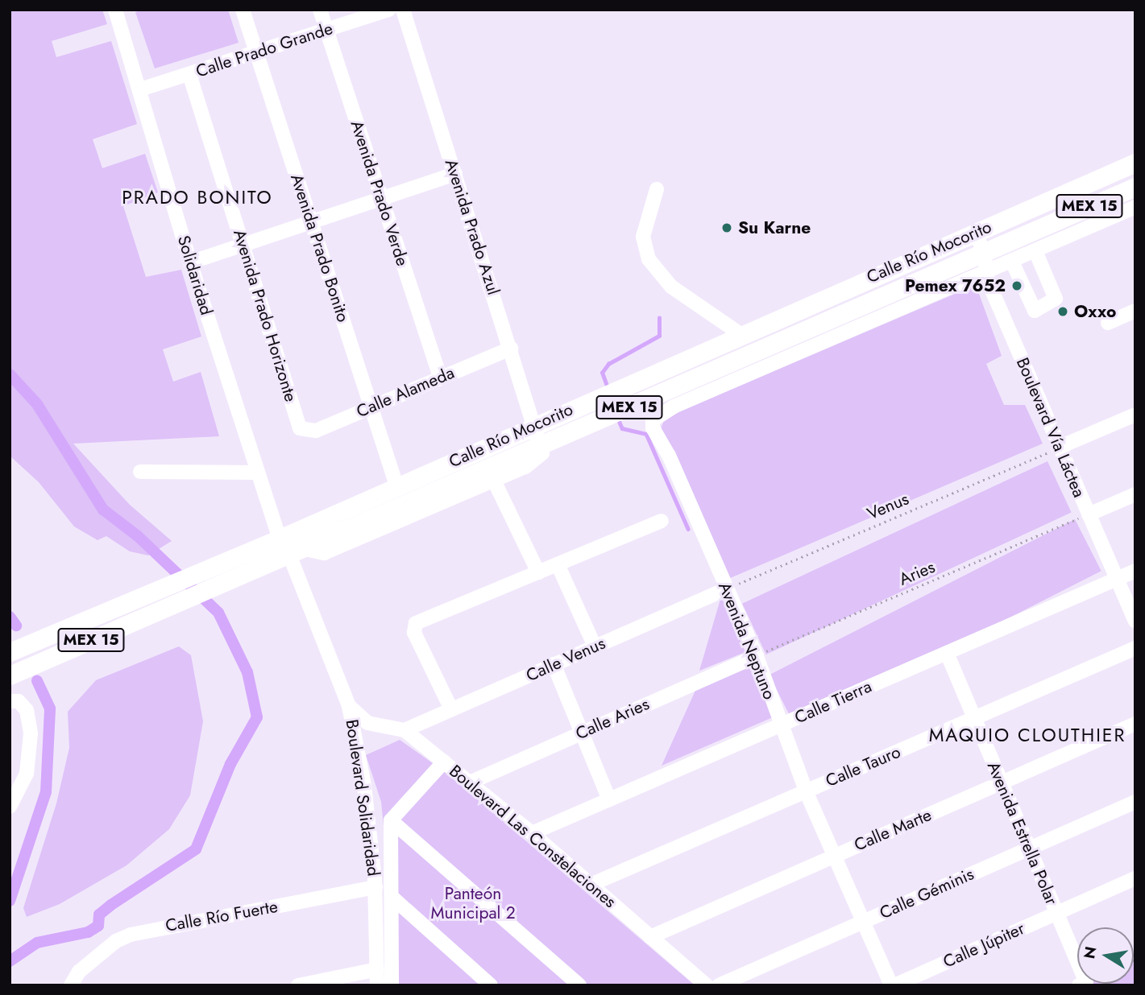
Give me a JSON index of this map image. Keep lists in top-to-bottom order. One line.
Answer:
{"streets":{"main road":["MEX 15","Calle Río Mocorito"],"street":["Calle Prado Grande","Avenida Prado Verde","Avenida Prado Azul","Avenida Prado Bonito","Solidaridad","Avenida Prado Horizonte","Calle Alameda","Boulevard Vía Láctea","Avenida Neptuno","Calle Venus","Calle Tierra","Calle Aries","Calle Tauro","Boulevard Solidaridad","Calle Marte","Avenida Estrella Polar","Boulevard Las Constelaciones","Calle Géminis","Calle Río Fuerte","Calle Júpiter"],"path":["Venus","Aries"]},"crossings":[["Calle Prado Grande","Avenida Prado Verde"],["Calle Prado Grande","Avenida Prado Bonito"],["Calle Prado Grande","Solidaridad"],["Calle Prado Grande","Avenida Prado Horizonte"],["Avenida Prado Verde","Calle Alameda"],["Avenida Prado Azul","Calle Río Mocorito"],["Avenida Prado Azul","Calle Alameda"],["Avenida Prado Bonito","Calle Río Mocorito"],["Avenida Prado Bonito","Calle Alameda"],["Calle Río Mocorito","Solidaridad"],["Calle Río Mocorito","Boulevard Vía Láctea"],["Calle Río Mocorito","Boulevard Solidaridad"],["Solidaridad","Boulevard Solidaridad"],["Avenida Prado Horizonte","Calle Alameda"],["Boulevard Vía Láctea","Venus"],["Boulevard Vía Láctea","Aries"],["Boulevard Vía Láctea","Avenida Neptuno"],["Boulevard Vía Láctea","Calle Tierra"],["Venus","Avenida Neptuno"],["Venus","Calle Venus"],["Aries","Avenida Neptuno"],["Aries","Calle Aries"],["Avenida Neptuno","Calle Venus"],["Avenida Neptuno","Calle Tierra"],["Avenida Neptuno","Calle Aries"],["Avenida Neptuno","Calle Tauro"],["Avenida Neptuno","Calle Marte"],["Avenida Neptuno","Calle Géminis"],["Avenida Neptuno","Calle Júpiter"],["Calle Venus","Boulevard Las Constelaciones"],["Calle Tierra","Avenida Estrella Polar"],["Calle Tierra","Boulevard Las Constelaciones"],["Calle Aries","Boulevard Las Constelaciones"],["Calle Tauro","Avenida Estrella Polar"],["Calle Tauro","Boulevard Las Constelaciones"],["Boulevard Solidaridad","Boulevard Las Constelaciones"],["Boulevard Solidaridad","Calle Río Fuerte"],["Calle Marte","Avenida Estrella Polar"],["Calle Marte","Boulevard Las Constelaciones"],["Avenida Estrella Polar","Calle Géminis"],["Avenida Estrella Polar","Calle Júpiter"]],"districts":["PRADO BONITO","MAQUIO CLOUTHIER"],"parks":["Panteón Municipal 2"],"places":["Su Karne","Pemex 7652","Oxxo"],"north":"left"}
